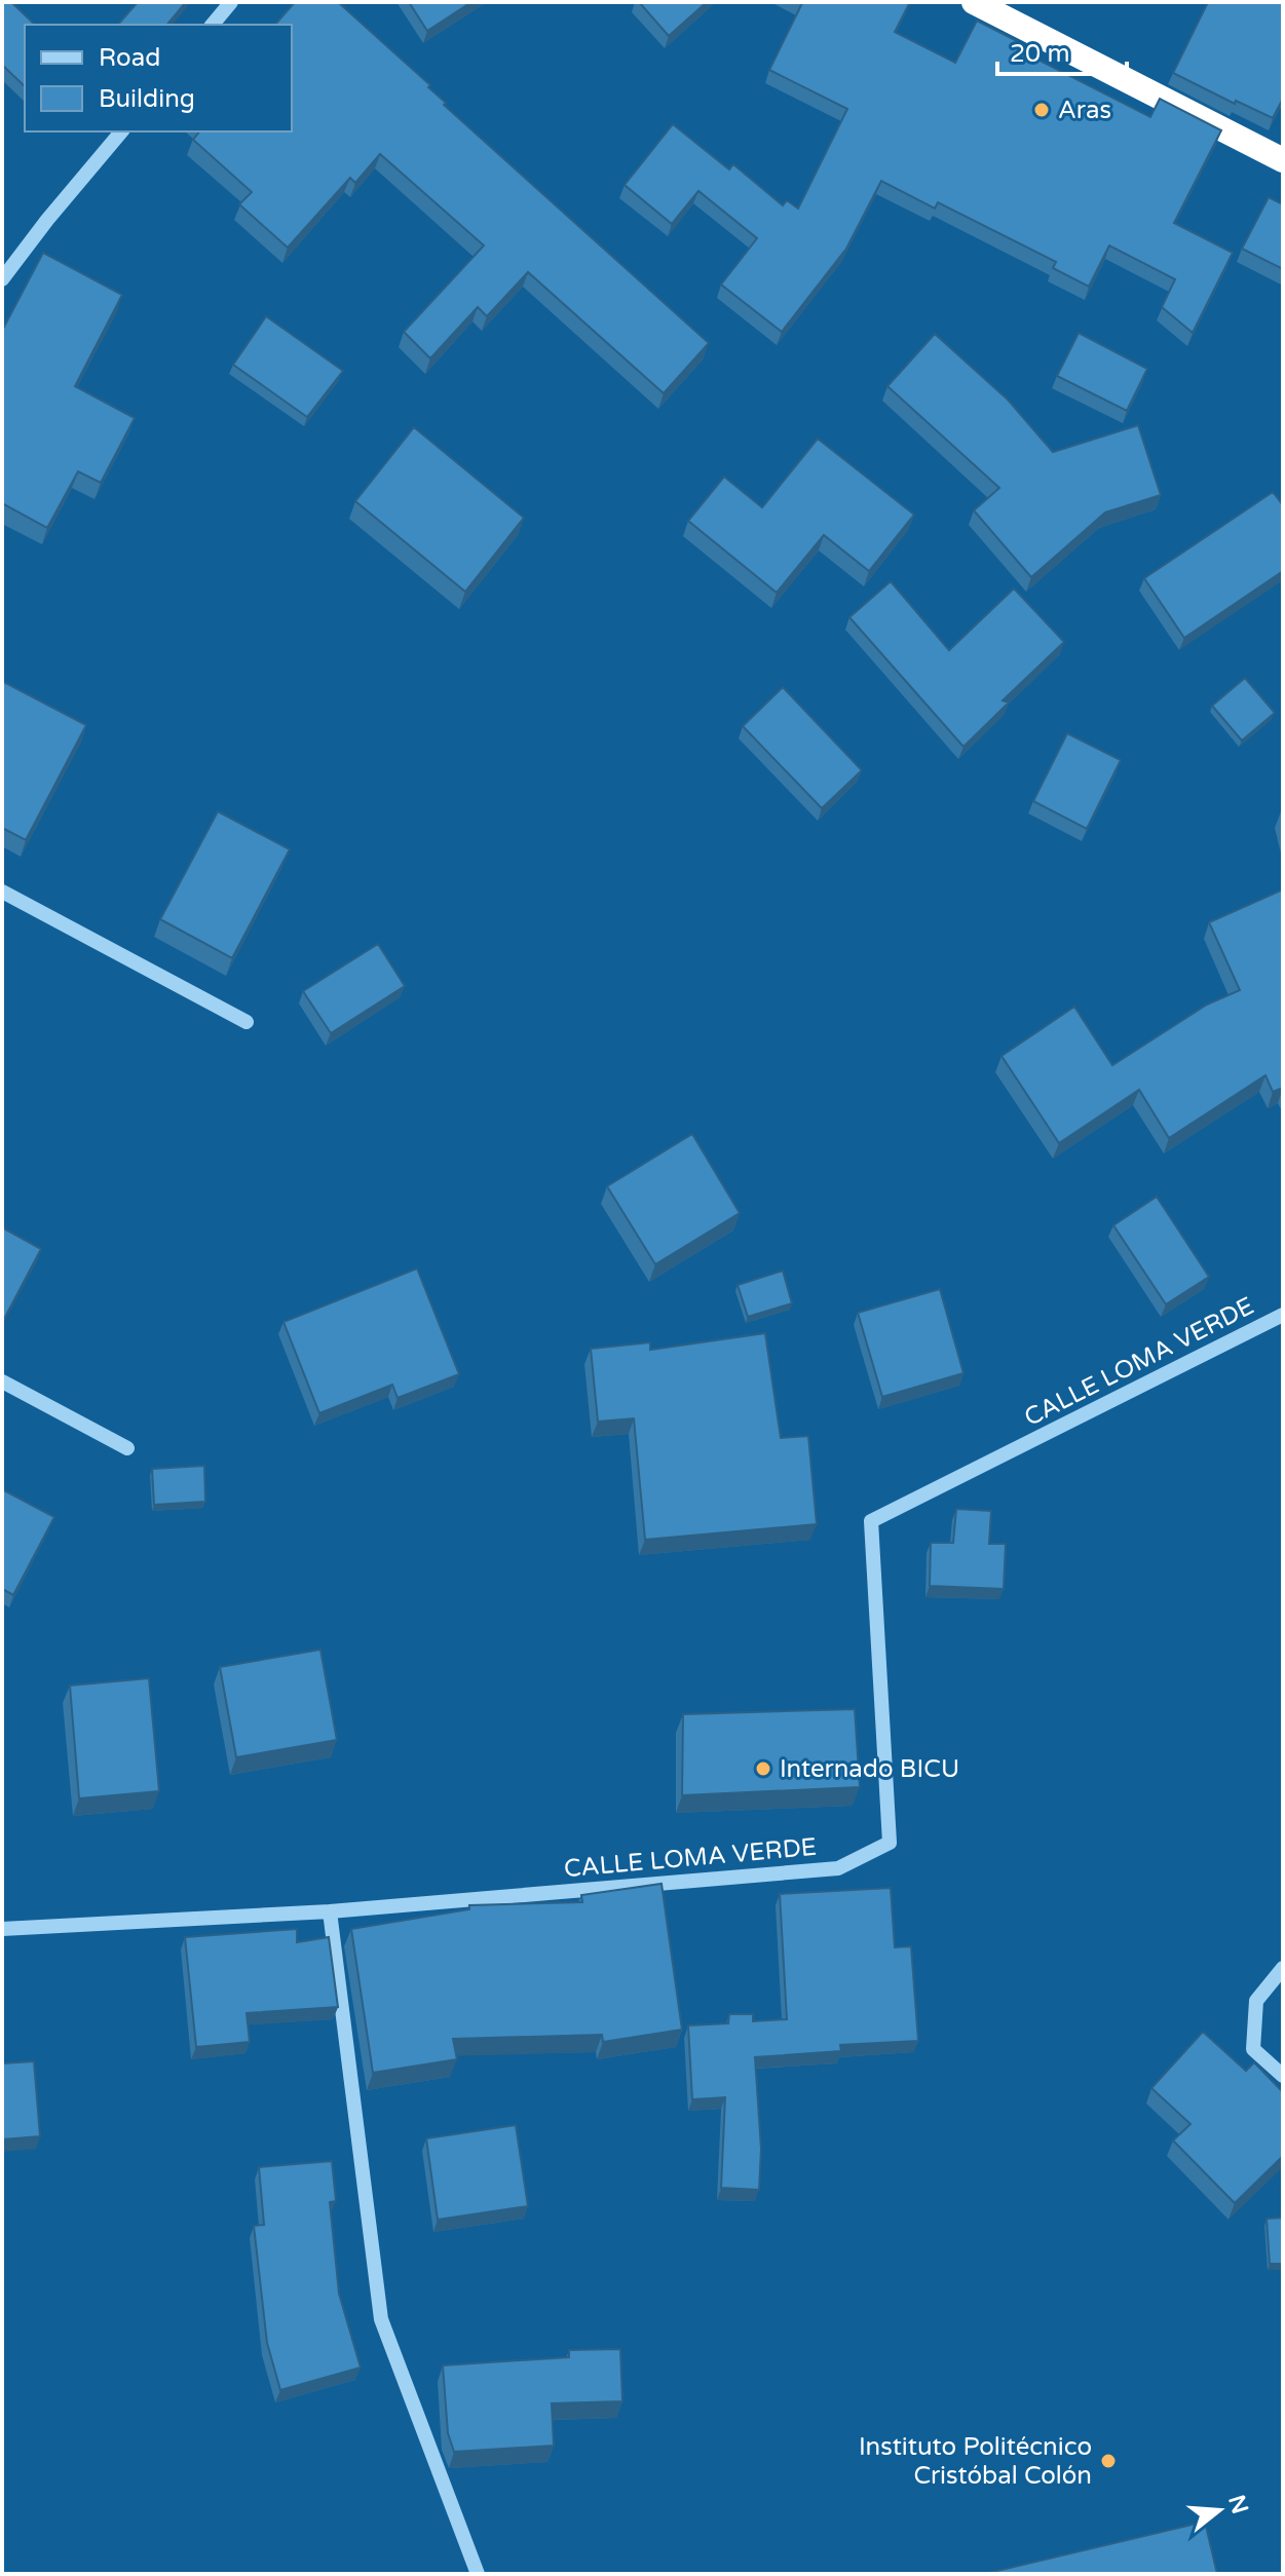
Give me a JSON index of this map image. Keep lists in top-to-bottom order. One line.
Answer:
{"streets":{"street":["CALLE LOMA VERDE"]},"places":["Aras","Internado BICU","Instituto Politécnico Cristóbal Colón"],"legend":["Road","Building"],"scale_bar":"20 m","north":"right"}
